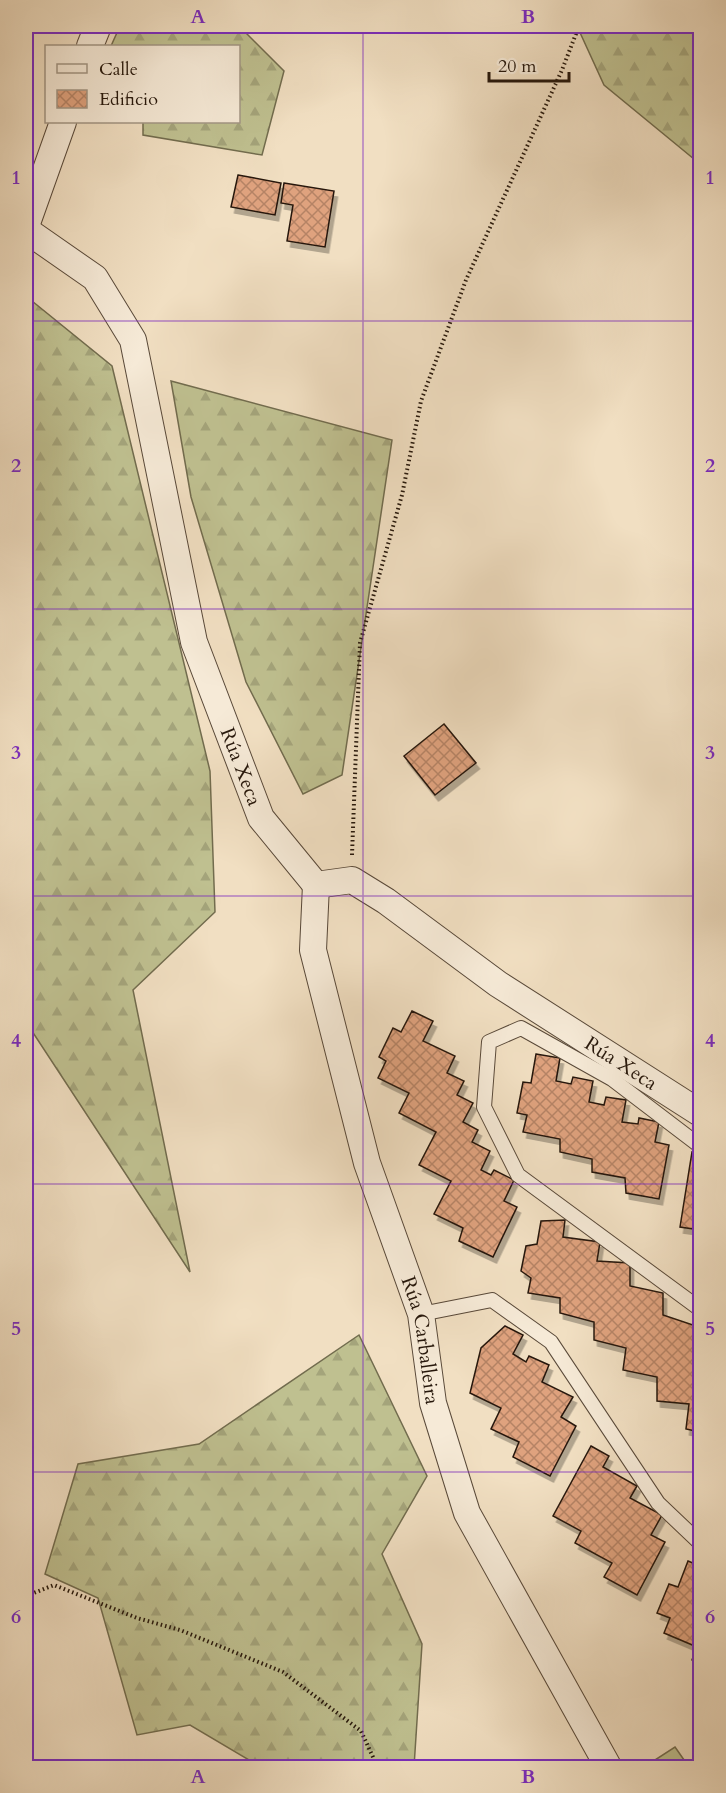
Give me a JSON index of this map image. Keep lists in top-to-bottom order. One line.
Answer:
{"streets":{"street":["Rúa Xeca","Rúa Carballeira"]},"crossings":[["Rúa Xeca","Rúa Carballeira"]],"legend":["Calle","Edificio"],"scale_bar":"20 m","grid":{"columns":["A","B"],"rows":["1","2","3","4","5","6"]}}
